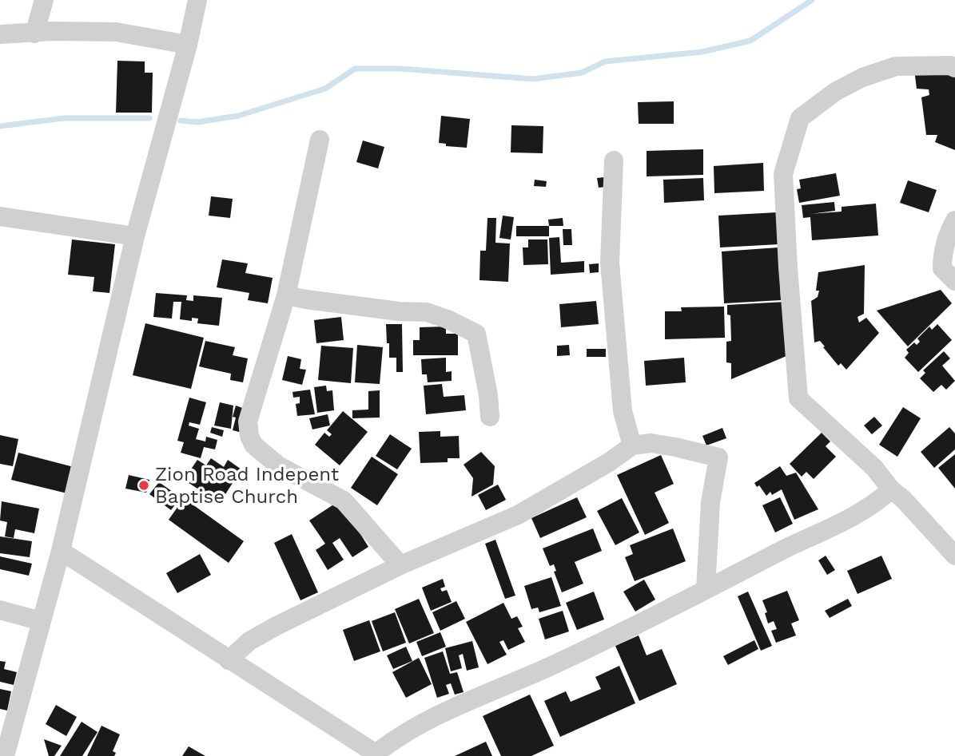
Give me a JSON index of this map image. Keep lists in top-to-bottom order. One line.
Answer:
{"places":["Zion Road Indepent Baptise Church"]}
